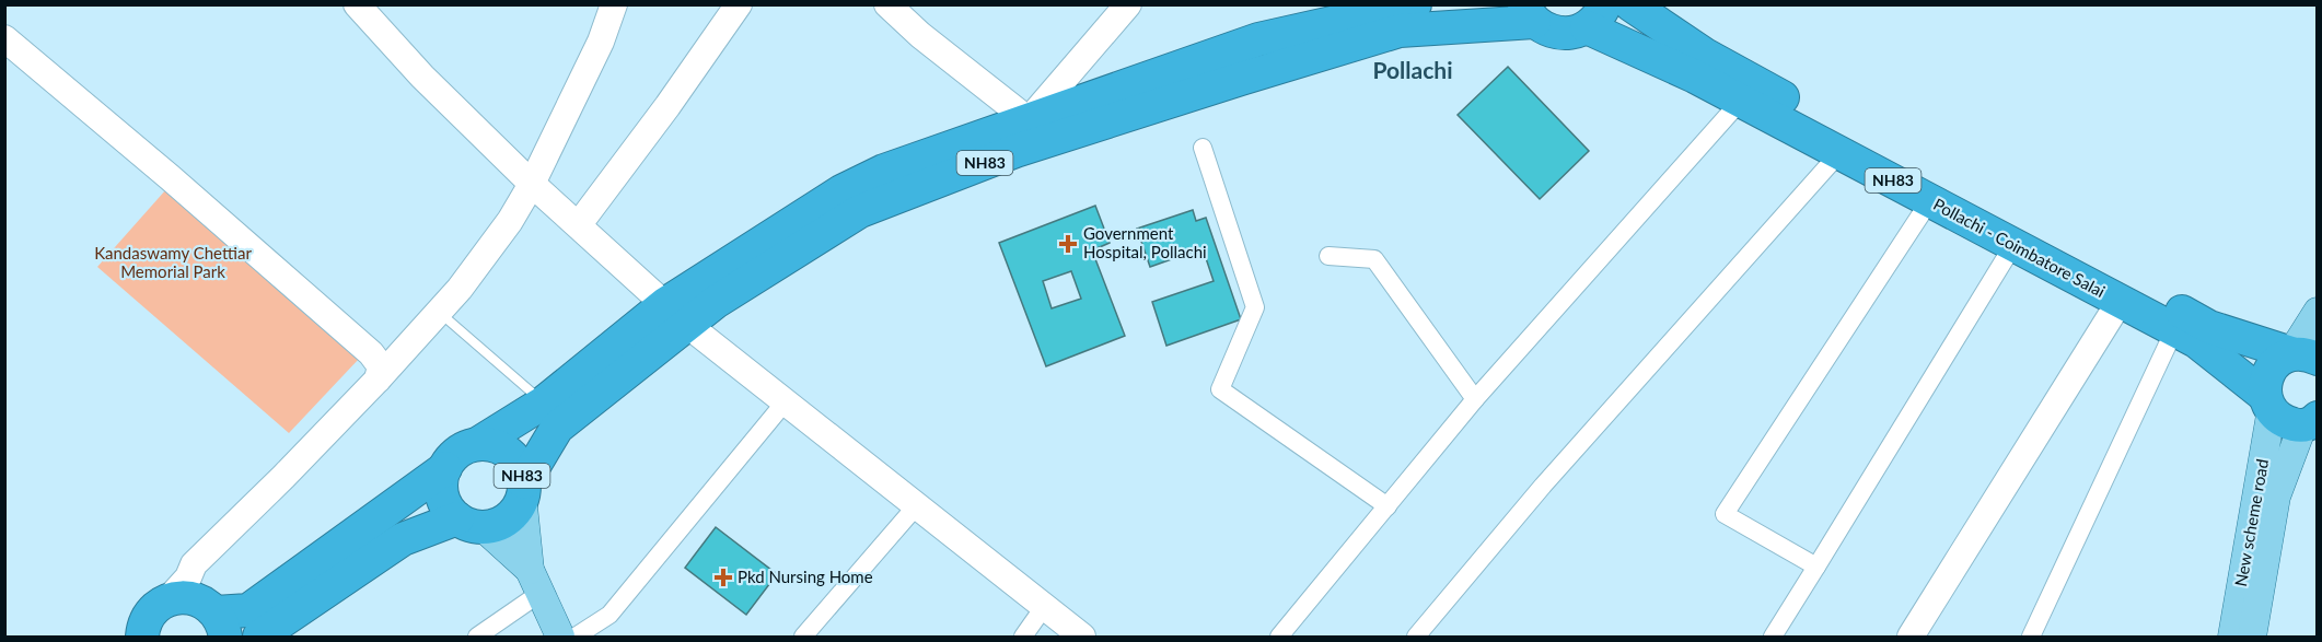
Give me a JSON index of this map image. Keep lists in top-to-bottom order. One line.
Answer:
{"streets":{"highway":["NH83","Pollachi - Coimbatore Salai"],"main road":["New scheme road"]},"crossings":[["NH83","Pollachi - Coimbatore Salai"],["Pollachi - Coimbatore Salai","New scheme road"]],"districts":["Pollachi"],"parks":["Kandaswamy Chettiar Memorial Park"],"places":{"health":["Government Hospital, Pollachi","Pkd Nursing Home"]}}
